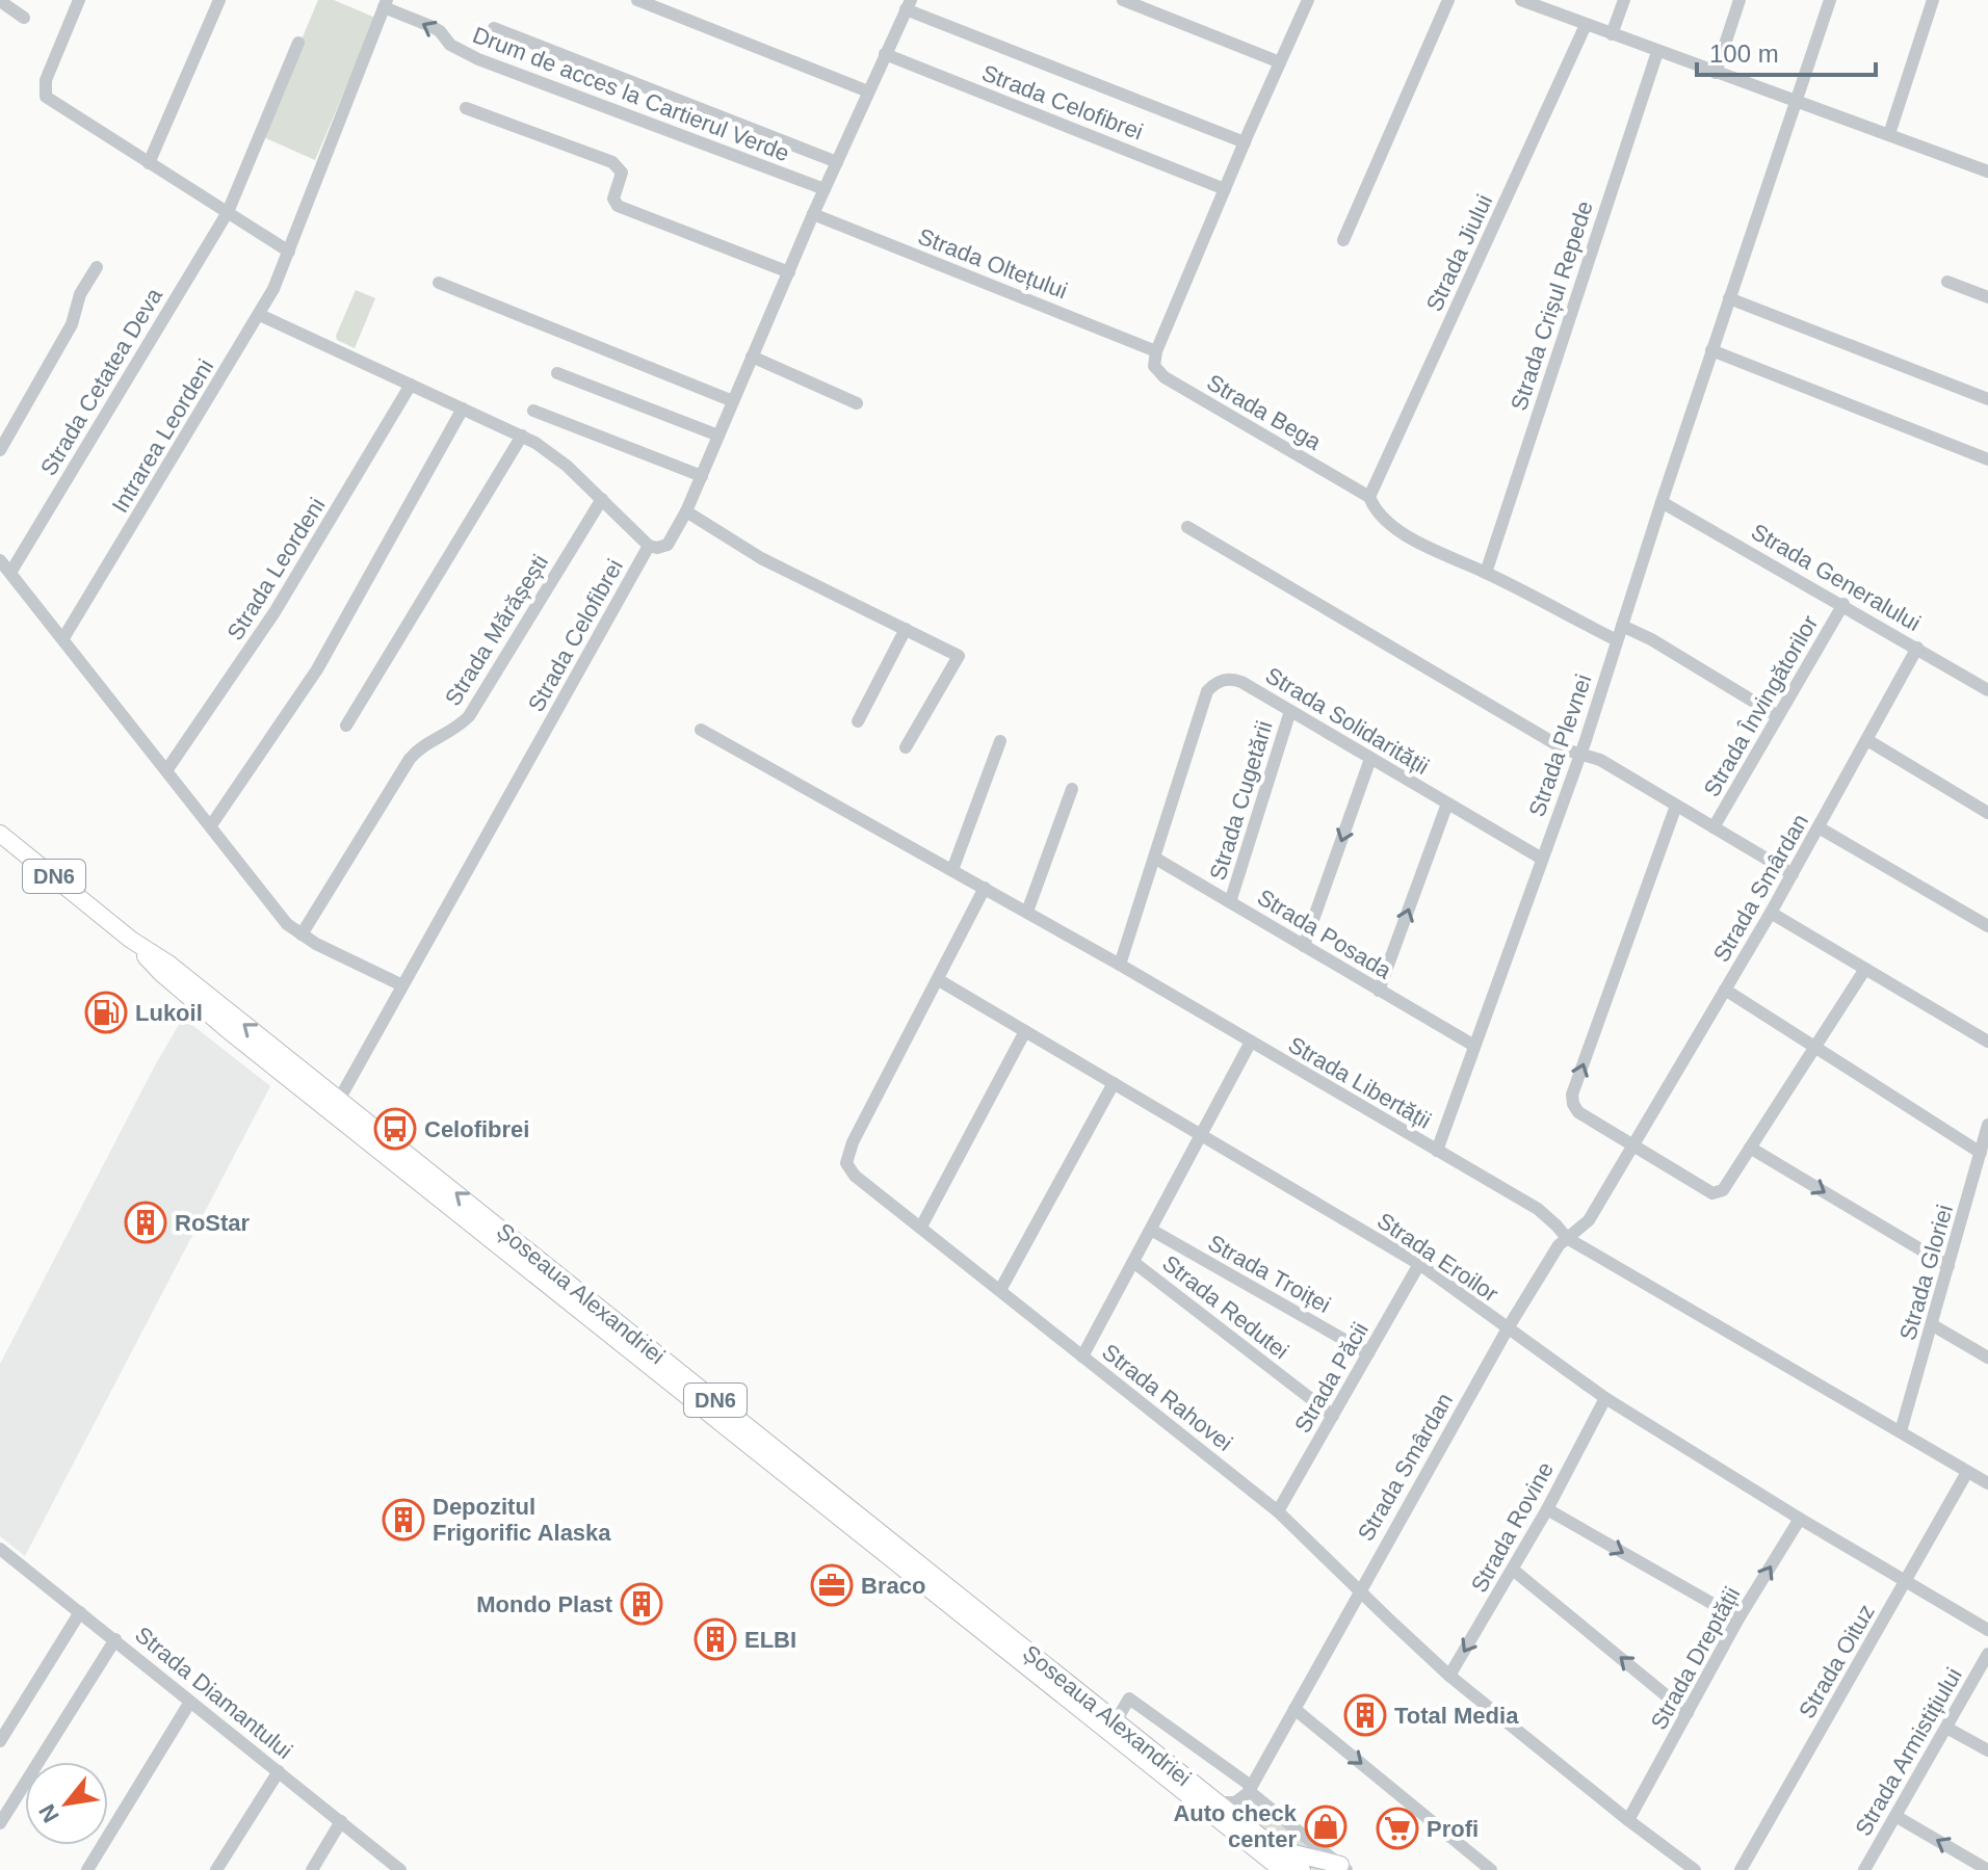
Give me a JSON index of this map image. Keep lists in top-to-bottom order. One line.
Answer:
{"streets":{"main road":["DN6","Șoseaua Alexandriei"],"street":["Drum de acces la Cartierul Verde","Strada Celofibrei","Strada Jiului","Strada Oltețului","Strada Crișul Repede","Strada Cetatea Deva","Strada Bega","Intrarea Leordeni","Strada Leordeni","Strada Generalului","Strada Mărășești","Strada Învingătorilor","Strada Solidarității","Strada Plevnei","Strada Cugetării","Strada Smârdan","Strada Posada","Strada Libertății","Strada Eroilor","Strada Gloriei","Strada Troiței","Strada Redutei","Strada Păcii","Strada Rahovei","Strada Rovine","Strada Dreptății","Strada Oituz","Strada Diamantului","Strada Armistițiului"]},"crossings":[["Drum de acces la Cartierul Verde","Strada Celofibrei"],["Drum de acces la Cartierul Verde","Intrarea Leordeni"],["Strada Celofibrei","Strada Oltețului"],["Strada Celofibrei","Șoseaua Alexandriei"],["Strada Jiului","Strada Bega"],["Strada Oltețului","Strada Bega"],["Strada Generalului","Strada Învingătorilor"],["Strada Generalului","Strada Plevnei"],["Strada Generalului","Strada Smârdan"],["Strada Solidarității","Strada Plevnei"],["Strada Solidarității","Strada Cugetării"],["Strada Solidarității","Strada Posada"],["Strada Solidarității","Strada Libertății"],["Strada Plevnei","Strada Posada"],["Strada Plevnei","Strada Libertății"],["Strada Cugetării","Strada Posada"],["Strada Smârdan","Strada Libertății"],["Strada Smârdan","Strada Eroilor"],["Strada Smârdan","Strada Rahovei"],["Strada Libertății","Strada Gloriei"],["Strada Libertății","Strada Rahovei"],["Strada Libertății","Strada Oituz"],["Strada Eroilor","Strada Păcii"],["Strada Eroilor","Strada Rahovei"],["Strada Eroilor","Strada Rovine"],["Strada Eroilor","Strada Dreptății"],["Strada Eroilor","Strada Oituz"],["Strada Troiței","Strada Păcii"],["Strada Redutei","Strada Păcii"],["Strada Păcii","Strada Rahovei"],["Strada Rahovei","Strada Rovine"],["Strada Rahovei","Strada Dreptății"]],"one_way":["Strada Rovine"],"places":{"fuel station":["Lukoil"],"bus stop":["Celofibrei"],"building":["RoStar","Depozitul Frigorific Alaska","Mondo Plast","ELBI","Total Media"],"office":["Braco"],"shop":["Auto check center"],"supermarket":["Profi"]},"scale_bar":"100 m","north":"bottom left"}
